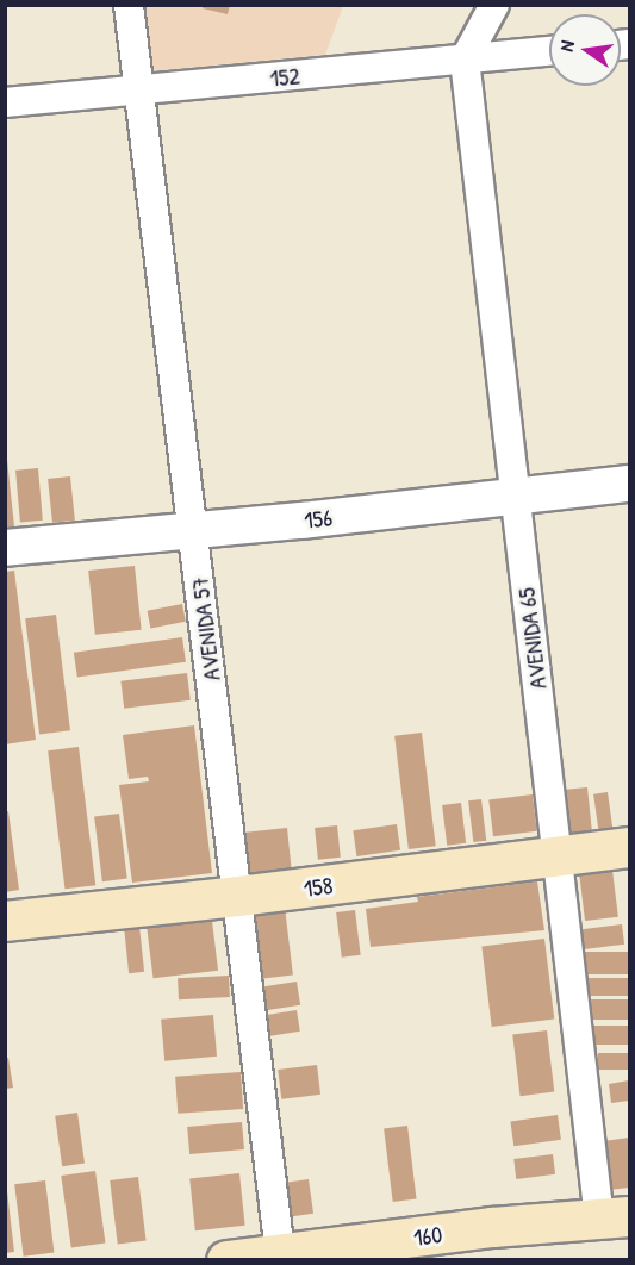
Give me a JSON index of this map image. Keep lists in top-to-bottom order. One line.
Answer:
{"streets":{"main road":["158","160"],"street":["152","156","AVENIDA 57","AVENIDA 65"]},"crossings":[["152","AVENIDA 57"],["152","AVENIDA 65"],["156","AVENIDA 57"],["156","AVENIDA 65"],["AVENIDA 57","158"],["AVENIDA 57","160"],["AVENIDA 65","158"],["AVENIDA 65","160"]],"north":"left"}
